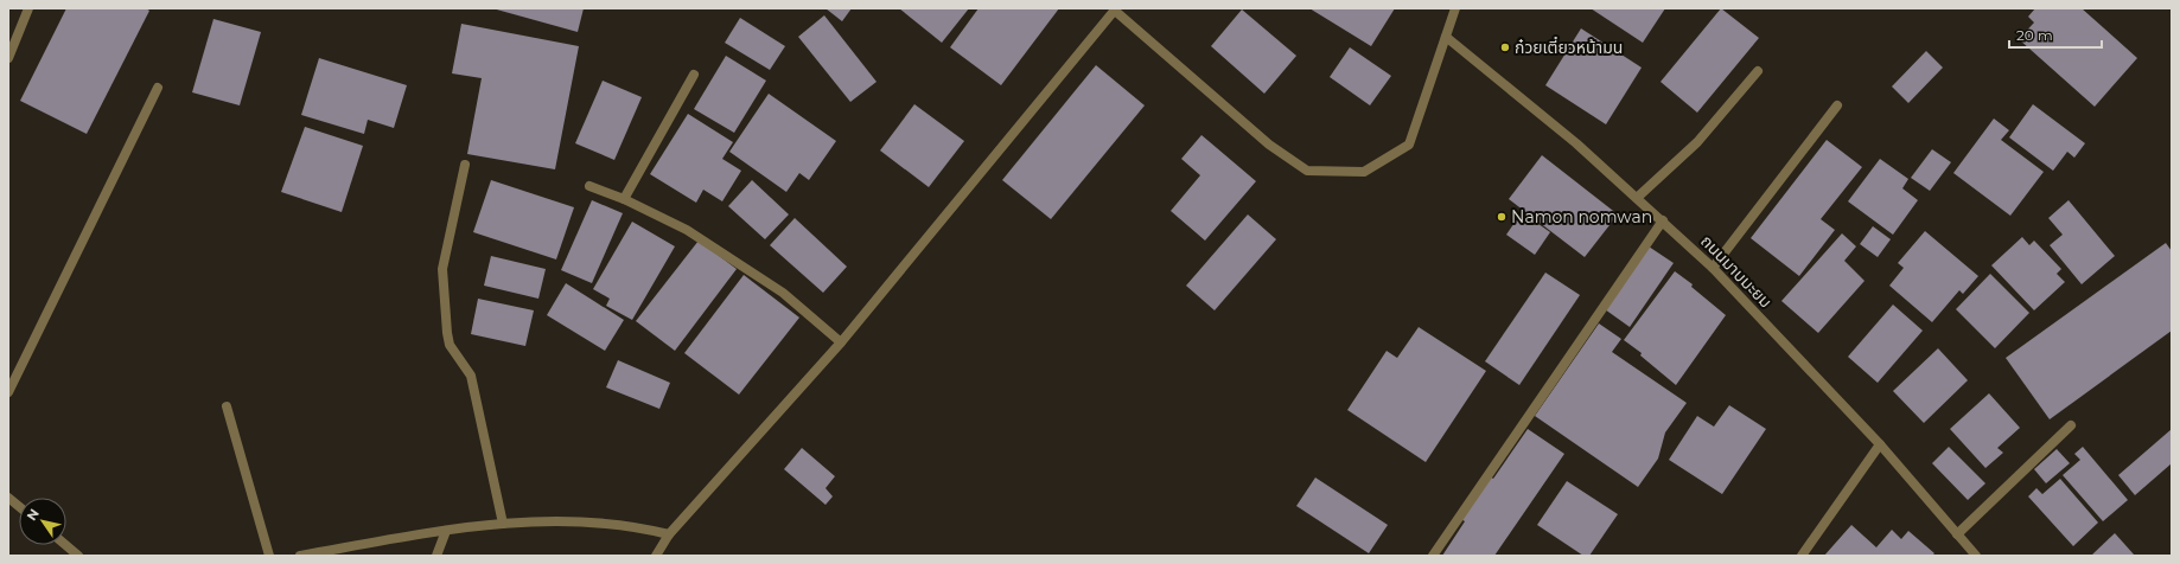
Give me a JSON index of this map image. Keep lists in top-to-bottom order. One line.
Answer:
{"streets":{"street":["ถนนมาบมะยม"]},"places":["ก๋วยเตี๋ยวหน้ามน","Namon nomwan"],"scale_bar":"20 m","north":"top left"}
